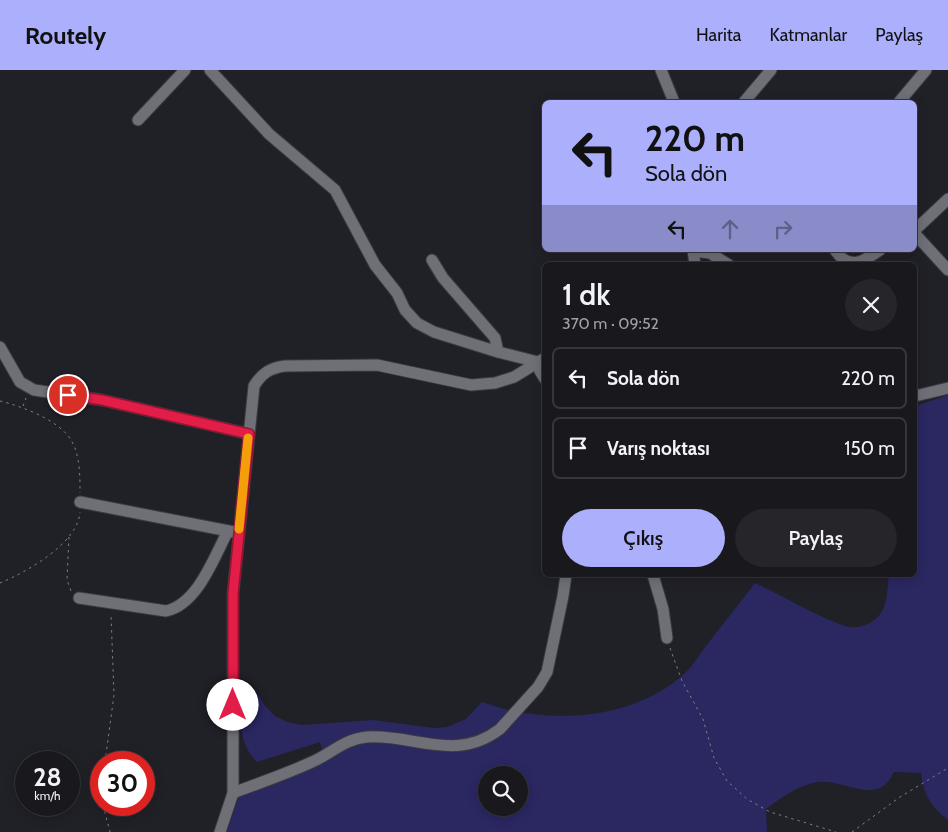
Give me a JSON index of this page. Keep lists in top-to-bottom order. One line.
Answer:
{"page":{"header":"Routely","nav":["Harita","Katmanlar","Paylaş"],"turn":["220 m","Sola dön"],"heading":["1 dk","370 m · 09:52"],"list":[{"name":"Sola dön","value":"220 m"},{"name":"Varış noktası","value":"150 m"}],"buttons":["Çıkış","Paylaş"],"speed":"28 km/h","limit":"30"}}
